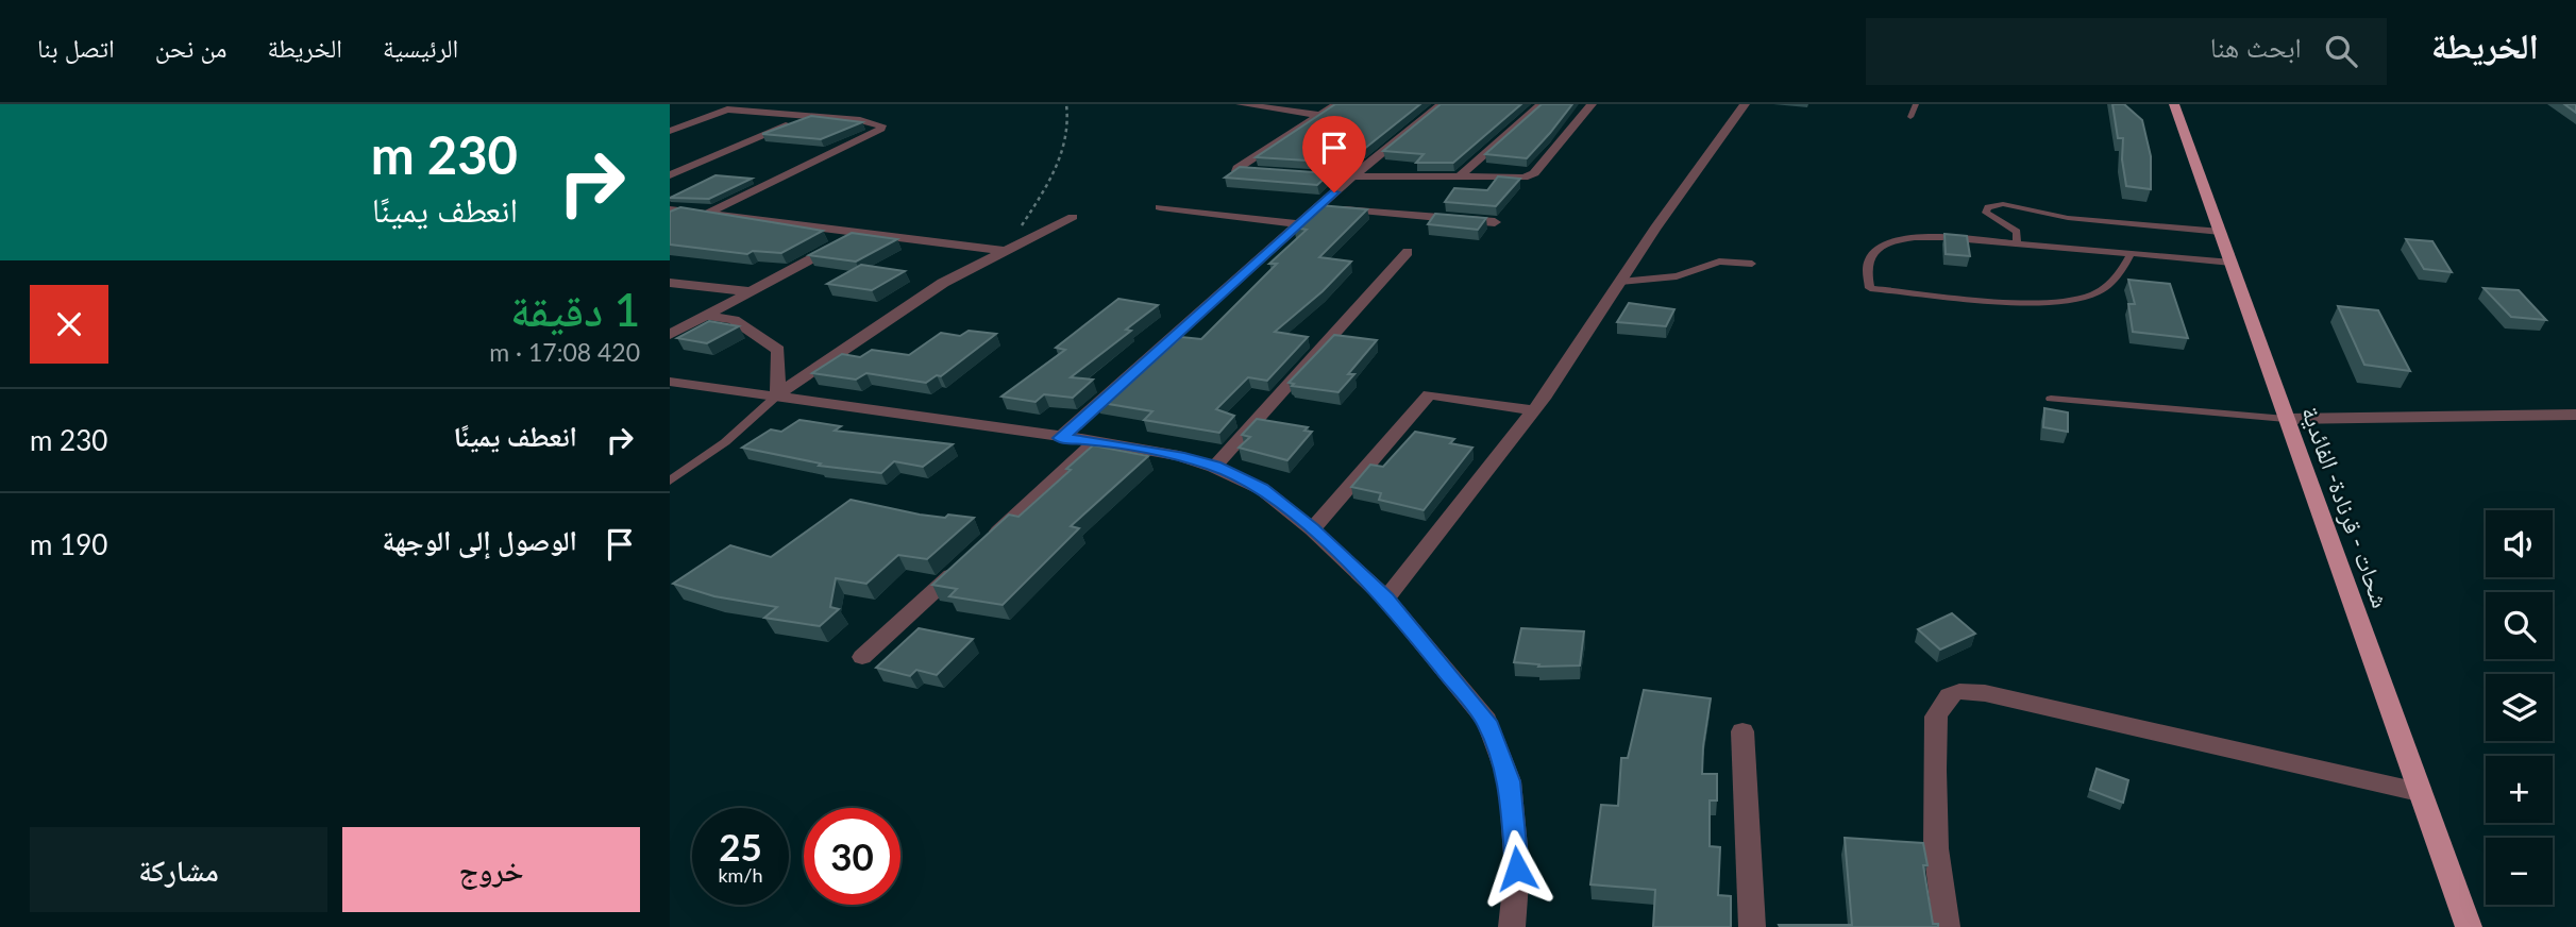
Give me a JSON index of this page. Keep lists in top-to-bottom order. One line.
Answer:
{"streets":{"main road":["شحات - قرنادة- الفائدية"]},"page":{"header":"الخريطة","search":"ابحث هنا","nav":["الرئيسية","الخريطة","من نحن","اتصل بنا"],"turn":["230 m","انعطف يمينًا"],"heading":["1 دقيقة","420 m · 17:08"],"list":[{"name":"انعطف يمينًا","value":"230 m"},{"name":"الوصول إلى الوجهة","value":"190 m"}],"map_buttons":["+","−"],"speed":"25 km/h","limit":"30","buttons":["خروج","مشاركة"]}}
